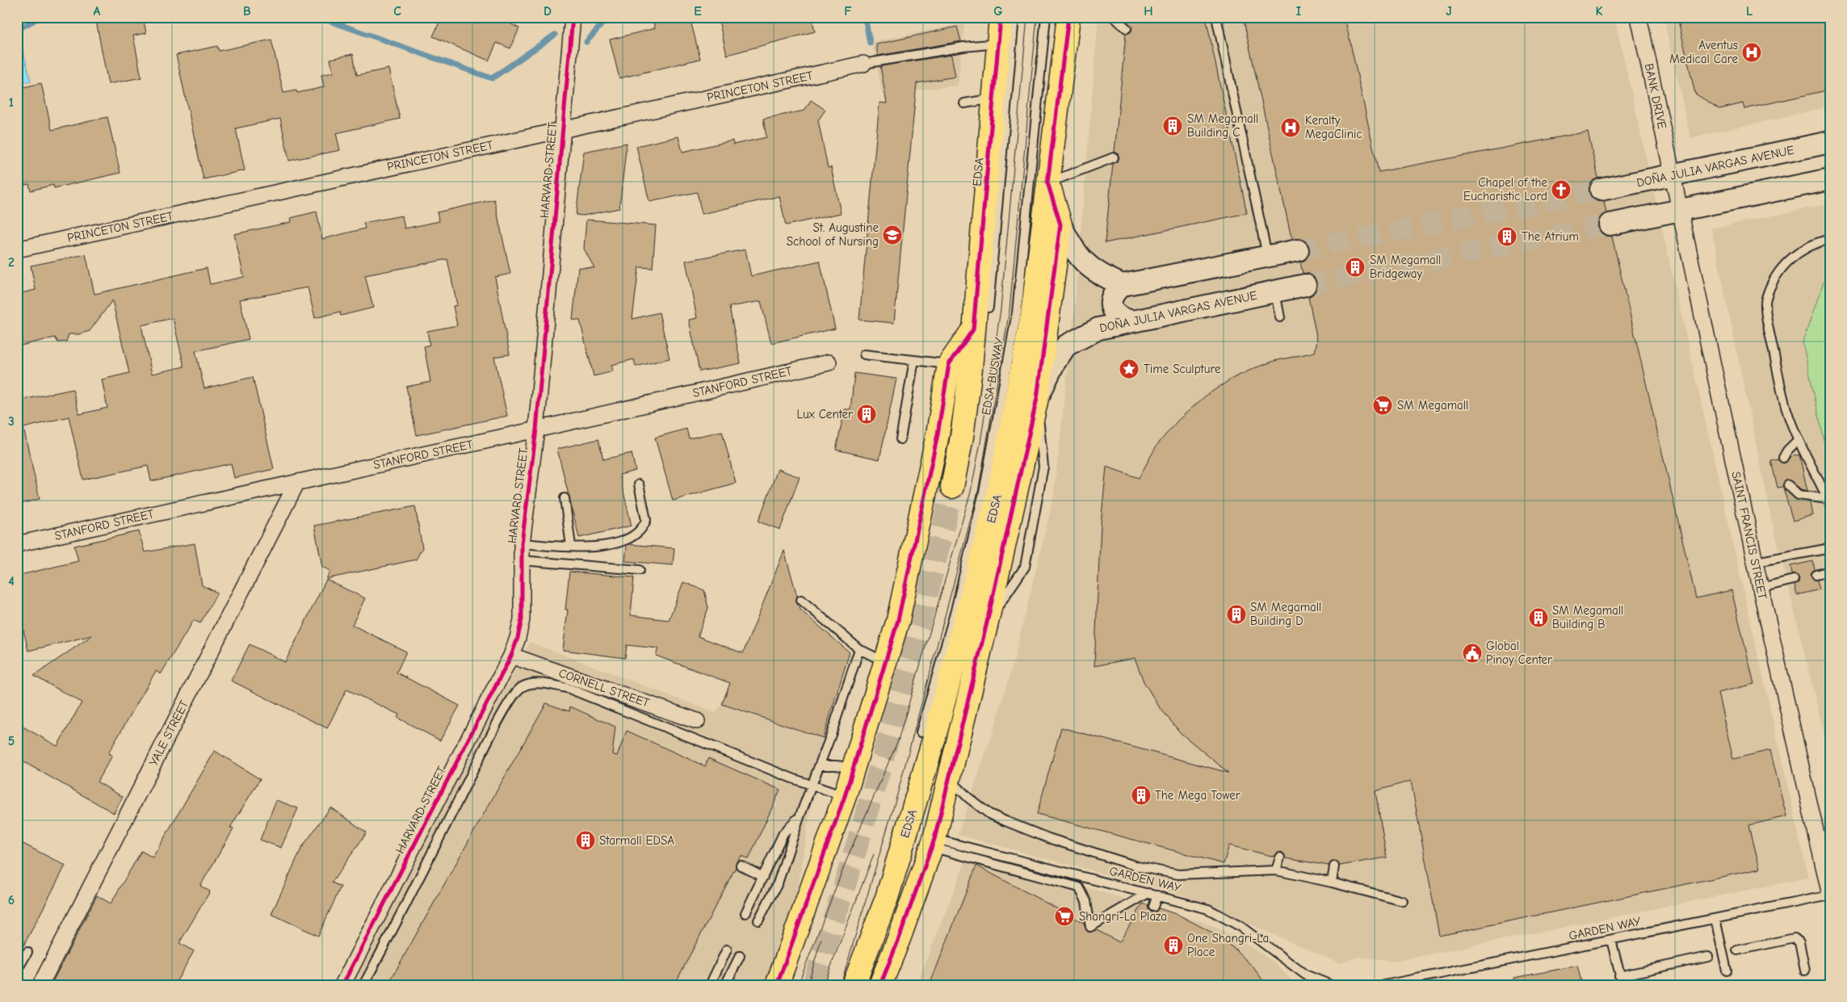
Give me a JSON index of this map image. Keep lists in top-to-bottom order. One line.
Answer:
{"streets":{"highway":["EDSA"],"main road":["DOÑA JULIA VARGAS AVENUE"],"street":["PRINCETON STREET","BANK DRIVE","HARVARD STREET","STANFORD STREET","SAINT FRANCIS STREET","CORNELL STREET","YALE STREET"],"lane":["EDSA BUSWAY","GARDEN WAY"]},"crossings":[["PRINCETON STREET","HARVARD STREET"],["BANK DRIVE","DOÑA JULIA VARGAS AVENUE"],["BANK DRIVE","SAINT FRANCIS STREET"],["DOÑA JULIA VARGAS AVENUE","SAINT FRANCIS STREET"],["HARVARD STREET","STANFORD STREET"],["HARVARD STREET","CORNELL STREET"],["STANFORD STREET","YALE STREET"],["SAINT FRANCIS STREET","GARDEN WAY"]],"places":{"hospital":["Aventus Medical Care","Keralty MegaClinic"],"building":["SM Megamall Building C","The Atrium","SM Megamall Bridgeway","Lux Center","SM Megamall Building D","SM Megamall Building B","The Mega Tower","Starmall EDSA","One Shangri-La Place"],"church":["Chapel of the Eucharistic Lord"],"school or university":["St. Augustine School of Nursing"],"place":["Time Sculpture"],"supermarket":["SM Megamall","Shangri-La Plaza"],"public building":["Global Pinoy Center"]},"grid":{"columns":["A","B","C","D","E","F","G","H","I","J","K","L"],"rows":["1","2","3","4","5","6"]}}
